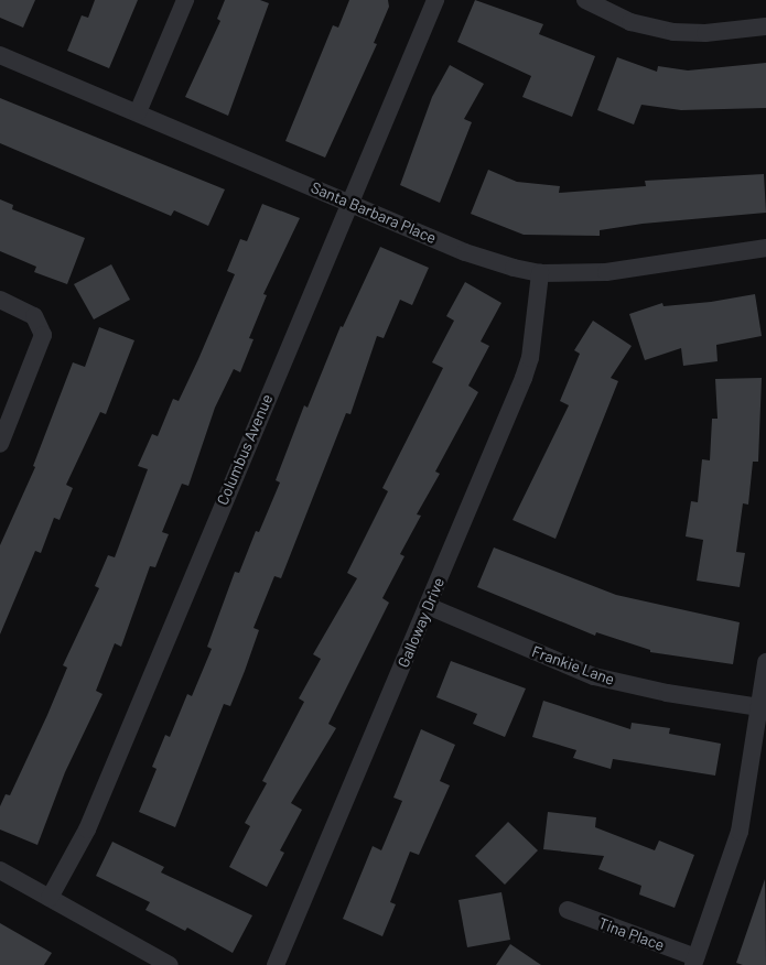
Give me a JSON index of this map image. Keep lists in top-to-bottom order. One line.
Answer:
{"streets":{"street":["Santa Barbara Place","Columbus Avenue","Galloway Drive","Frankie Lane","Tina Place"]},"crossings":[["Santa Barbara Place","Columbus Avenue"],["Santa Barbara Place","Galloway Drive"],["Galloway Drive","Frankie Lane"]]}
